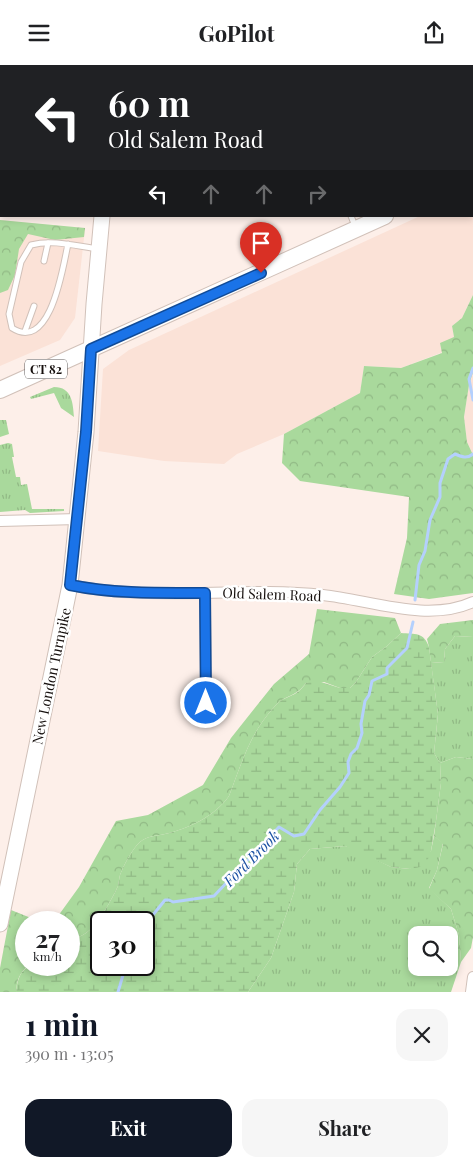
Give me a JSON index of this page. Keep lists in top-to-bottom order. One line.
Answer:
{"streets":{"main road":["CT 82","New London Turnpike"],"street":["Old Salem Road"]},"crossings":[["CT 82","New London Turnpike"],["Old Salem Road","New London Turnpike"]],"water":["Ford Brook"],"page":{"header":"GoPilot","turn":["60 m","Old Salem Road"],"speed":"27 km/h","limit":"30","heading":["1 min","390 m · 13:05"],"buttons":["Exit","Share"]}}
